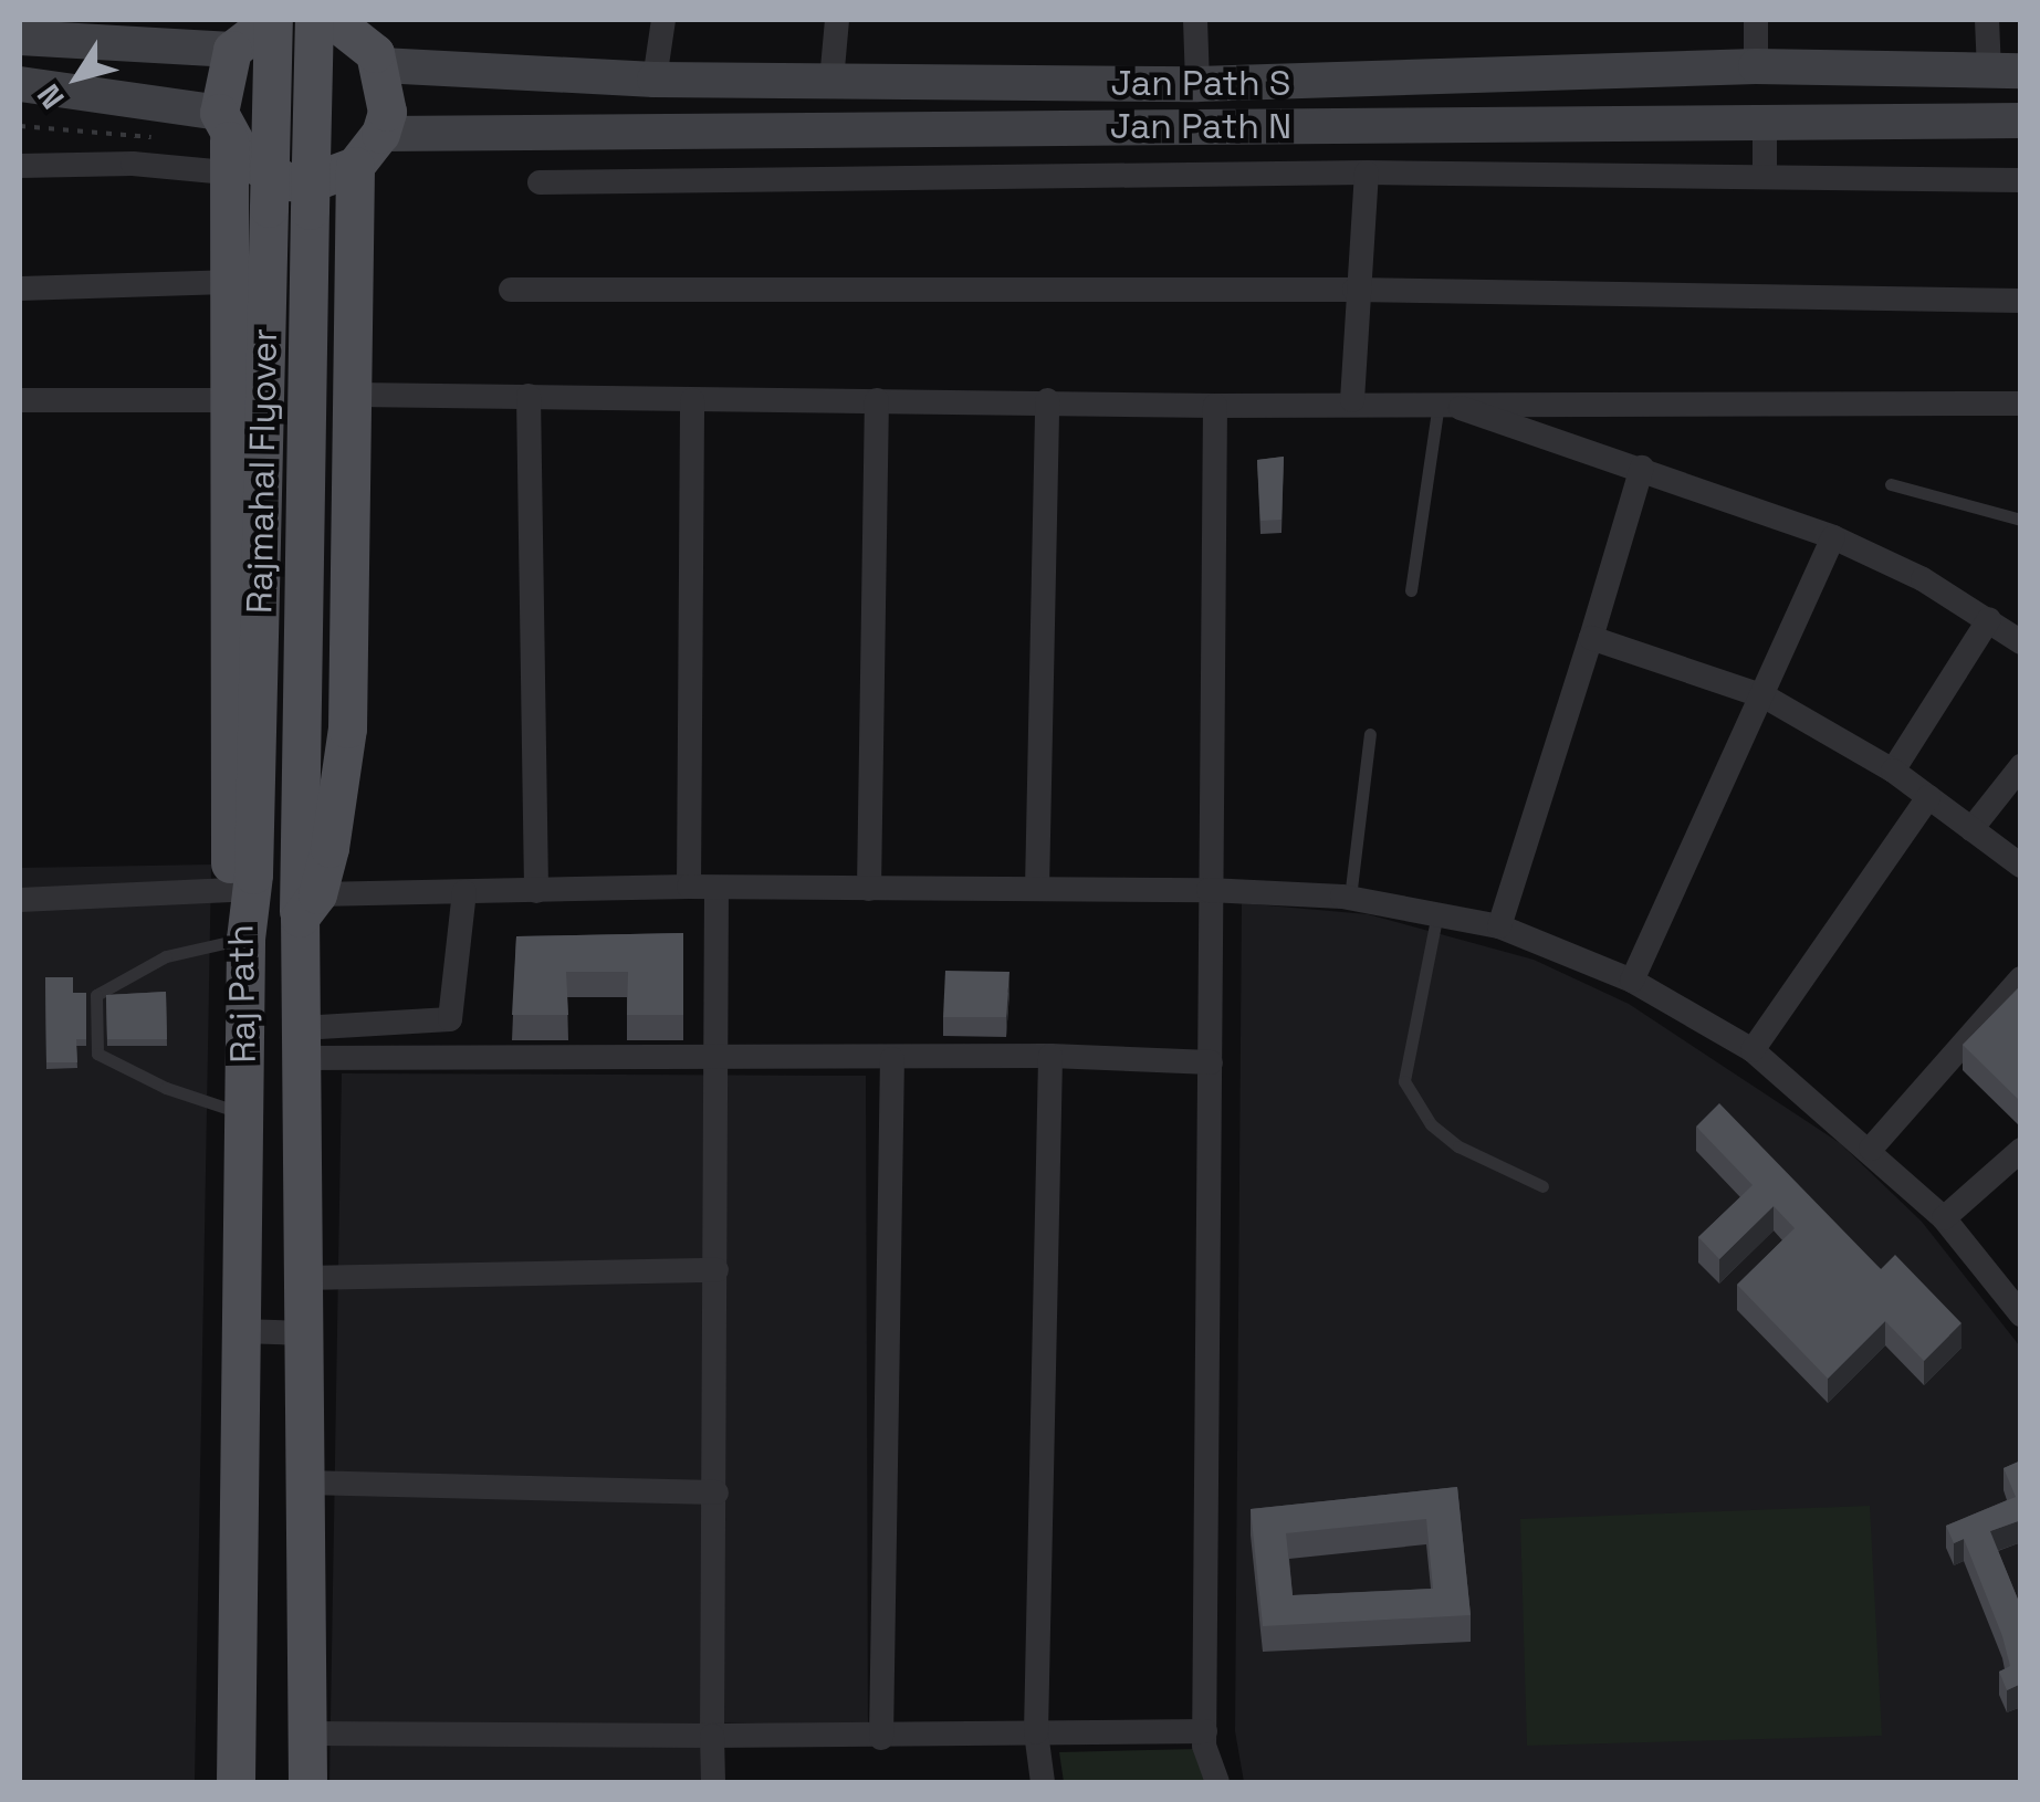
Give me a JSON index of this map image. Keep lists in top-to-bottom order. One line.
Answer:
{"streets":{"main road":["Jan Path S","Jan Path N","Rajmahal Flyover","Raj Path"]},"crossings":[["Rajmahal Flyover","Raj Path"]],"north":"bottom left"}
